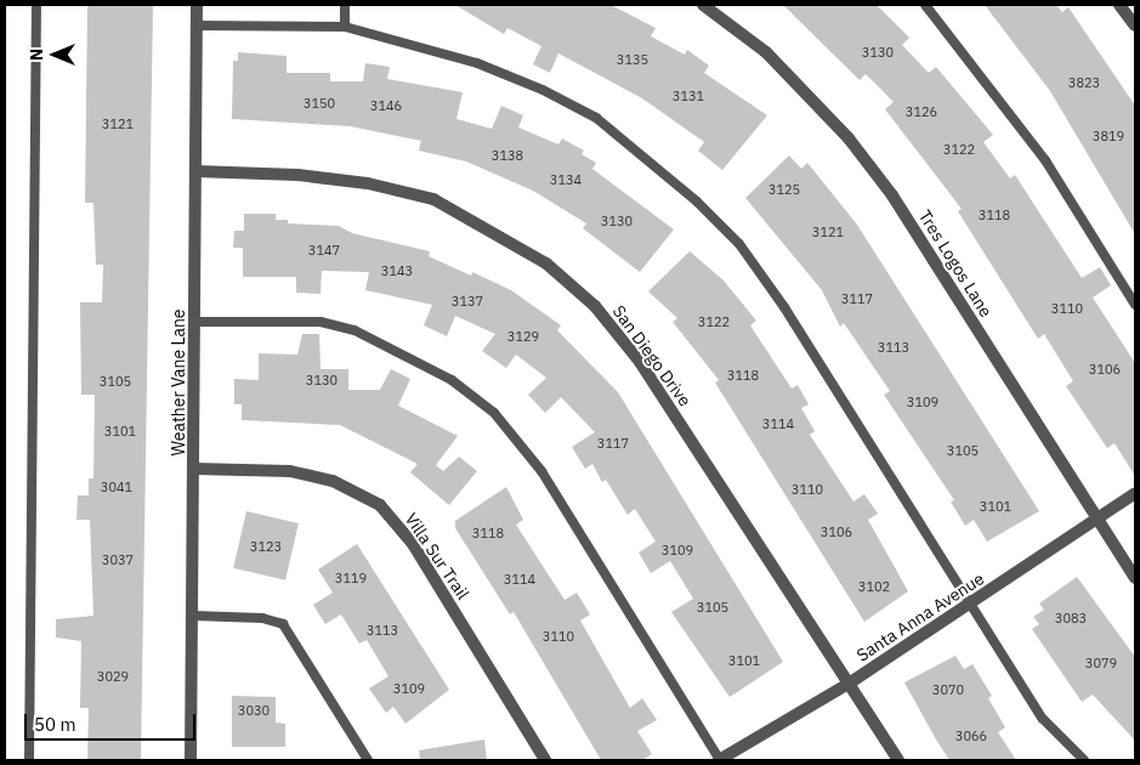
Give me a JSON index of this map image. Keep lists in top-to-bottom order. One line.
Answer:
{"streets":{"street":["Tres Logos Lane","San Diego Drive","Weather Vane Lane","Villa Sur Trail","Santa Anna Avenue"]},"crossings":[["Tres Logos Lane","Santa Anna Avenue"],["San Diego Drive","Weather Vane Lane"],["San Diego Drive","Santa Anna Avenue"],["Weather Vane Lane","Villa Sur Trail"]],"house_numbers":["3130","3135","3823","3131","3150","3146","3126","3121","3819","3122","3138","3134","3125","3118","3130","3121","3147","3143","3117","3137","3110","3122","3129","3113","3106","3118","3130","3105","3109","3114","3101","3117","3105","3041","3110","3101","3106","3118","3123","3109","3037","3119","3114","3102","3105","3083","3113","3110","3101","3079","3029","3109","3070","3030","3066"],"scale_bar":"50 m","north":"left"}
